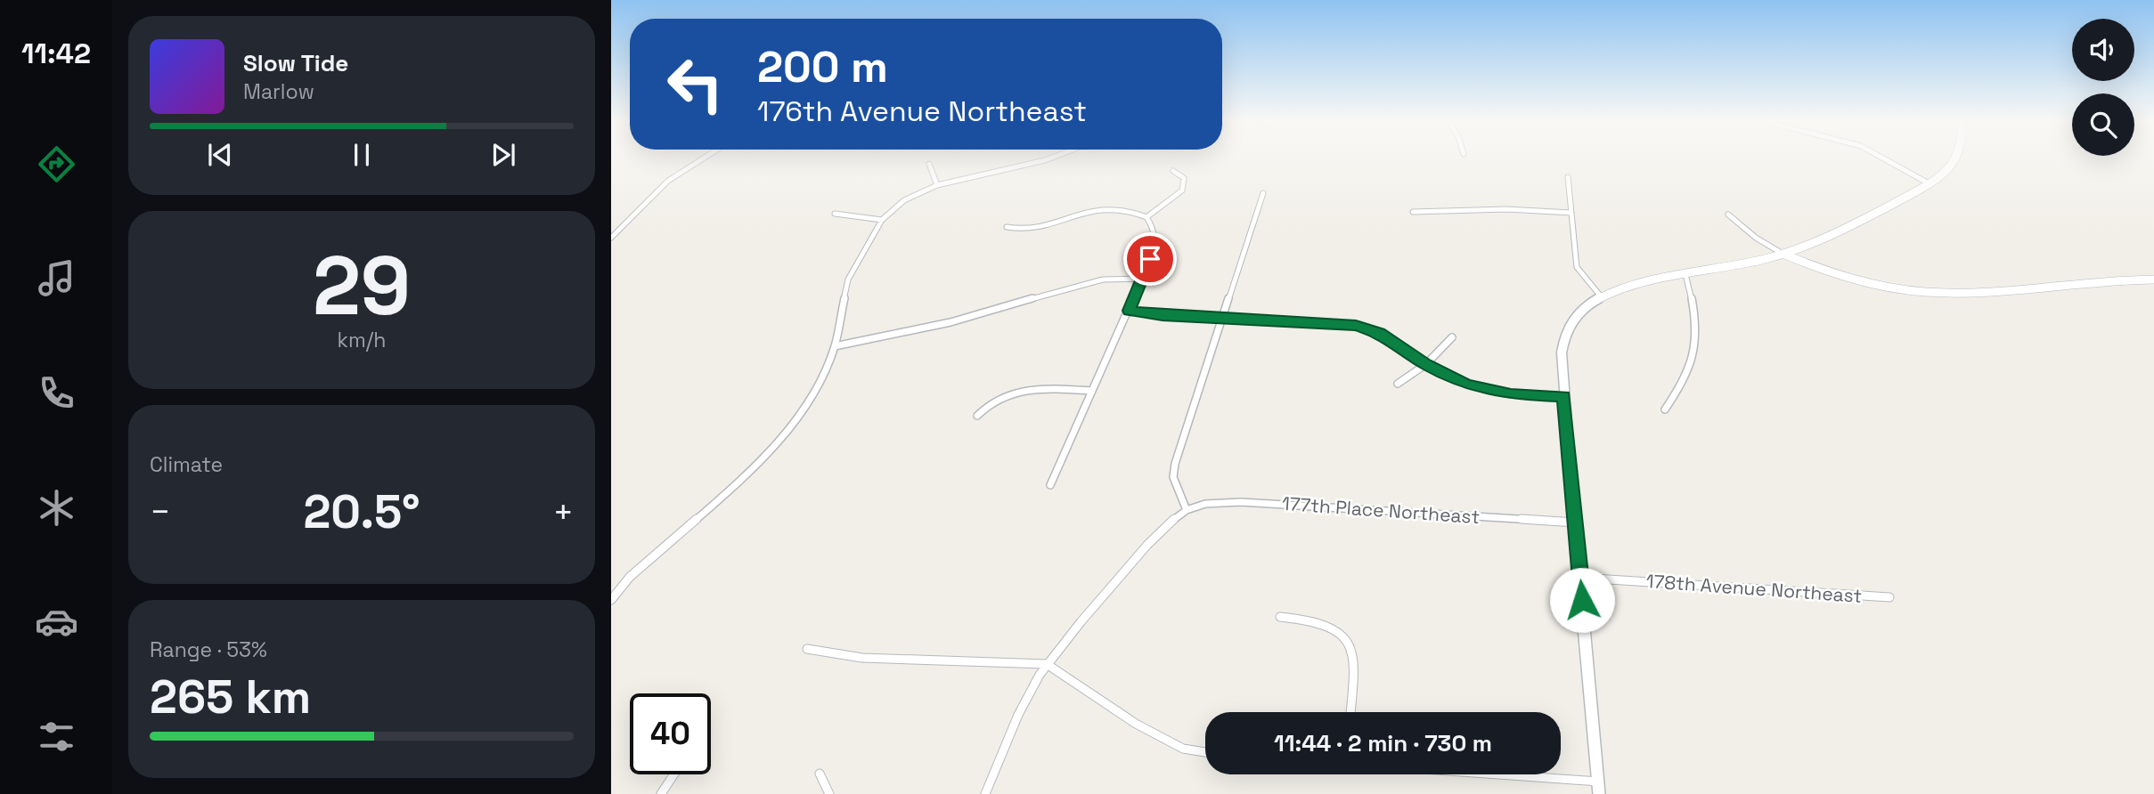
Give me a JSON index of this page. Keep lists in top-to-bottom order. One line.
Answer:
{"streets":{"street":["177th Place Northeast","178th Avenue Northeast"]},"page":{"tabs":"11:42","turn":["200 m","176th Avenue Northeast"],"song":["Slow Tide","Marlow"],"tile":[["29","km/h"],"Climate",["Range · 53%","265 km"]],"heat":["−","20.5°","+"],"limit":"40","trip":"11:44 · 2 min · 730 m"}}
